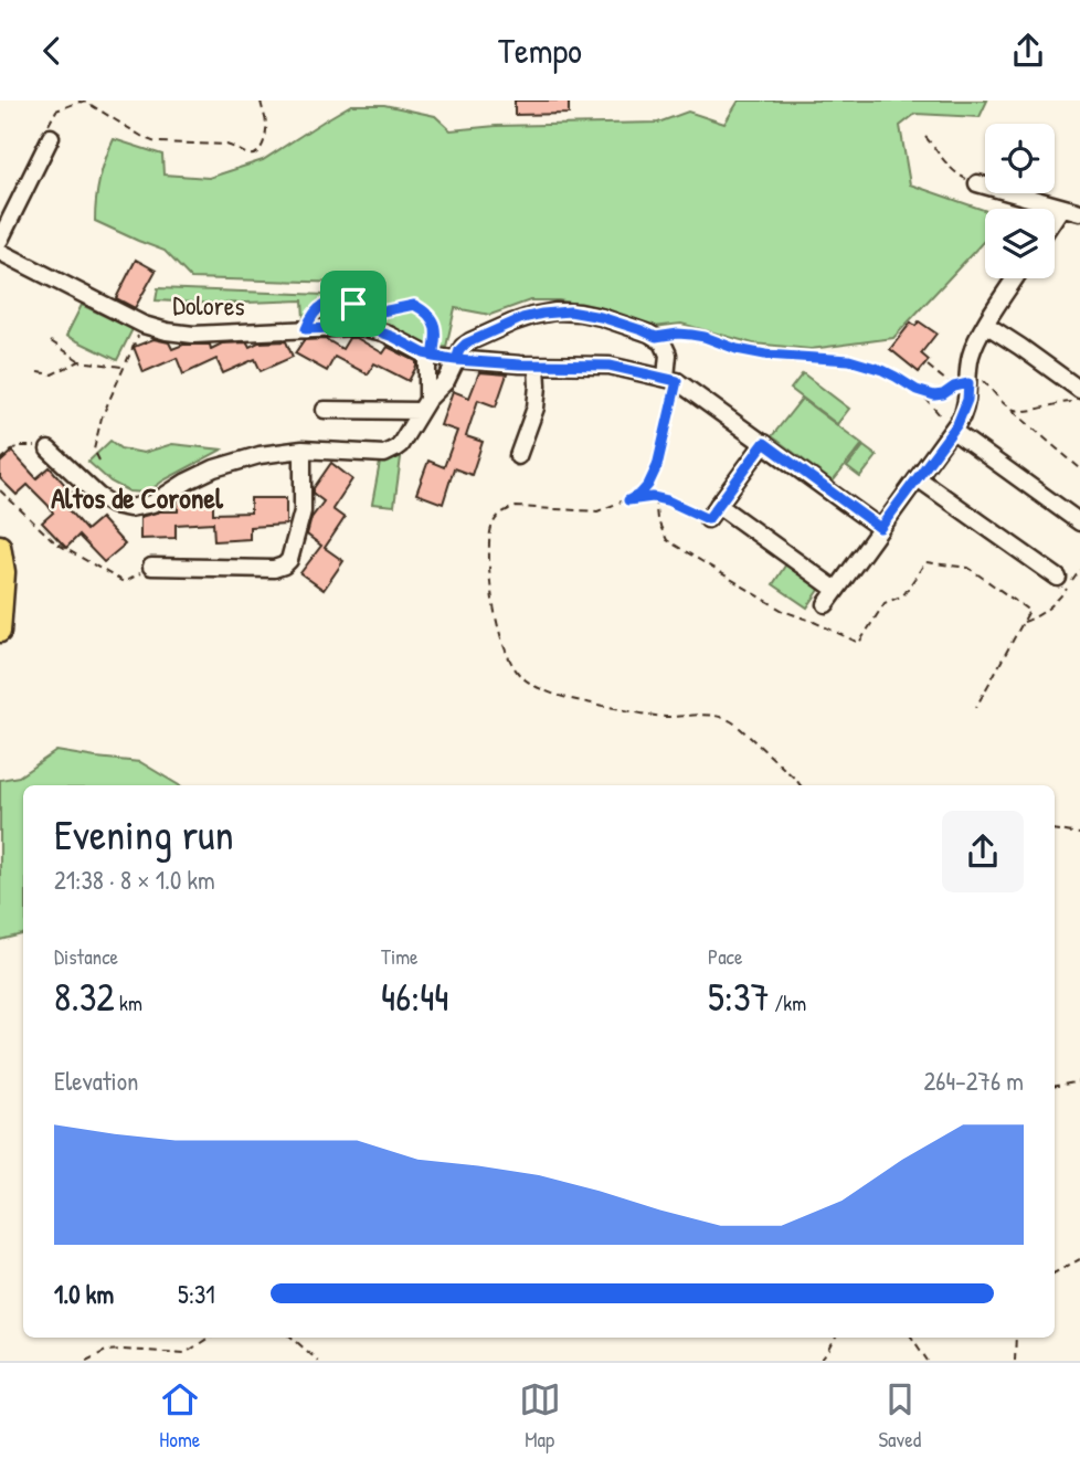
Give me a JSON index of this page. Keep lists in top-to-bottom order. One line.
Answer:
{"streets":{"street":["Dolores"]},"districts":["Altos de Coronel"],"page":{"header":"Tempo","heading":["Evening run","21:38 · 8 × 1.0 km"],"stats":[["Distance","8.32 km"],["Time","46:44"],["Pace","5:37 /km"]],"chart":["Elevation","264–276 m"],"list":[{"name":"1.0 km","note":"5:31"}],"tabs":["Home","Map","Saved"]}}
